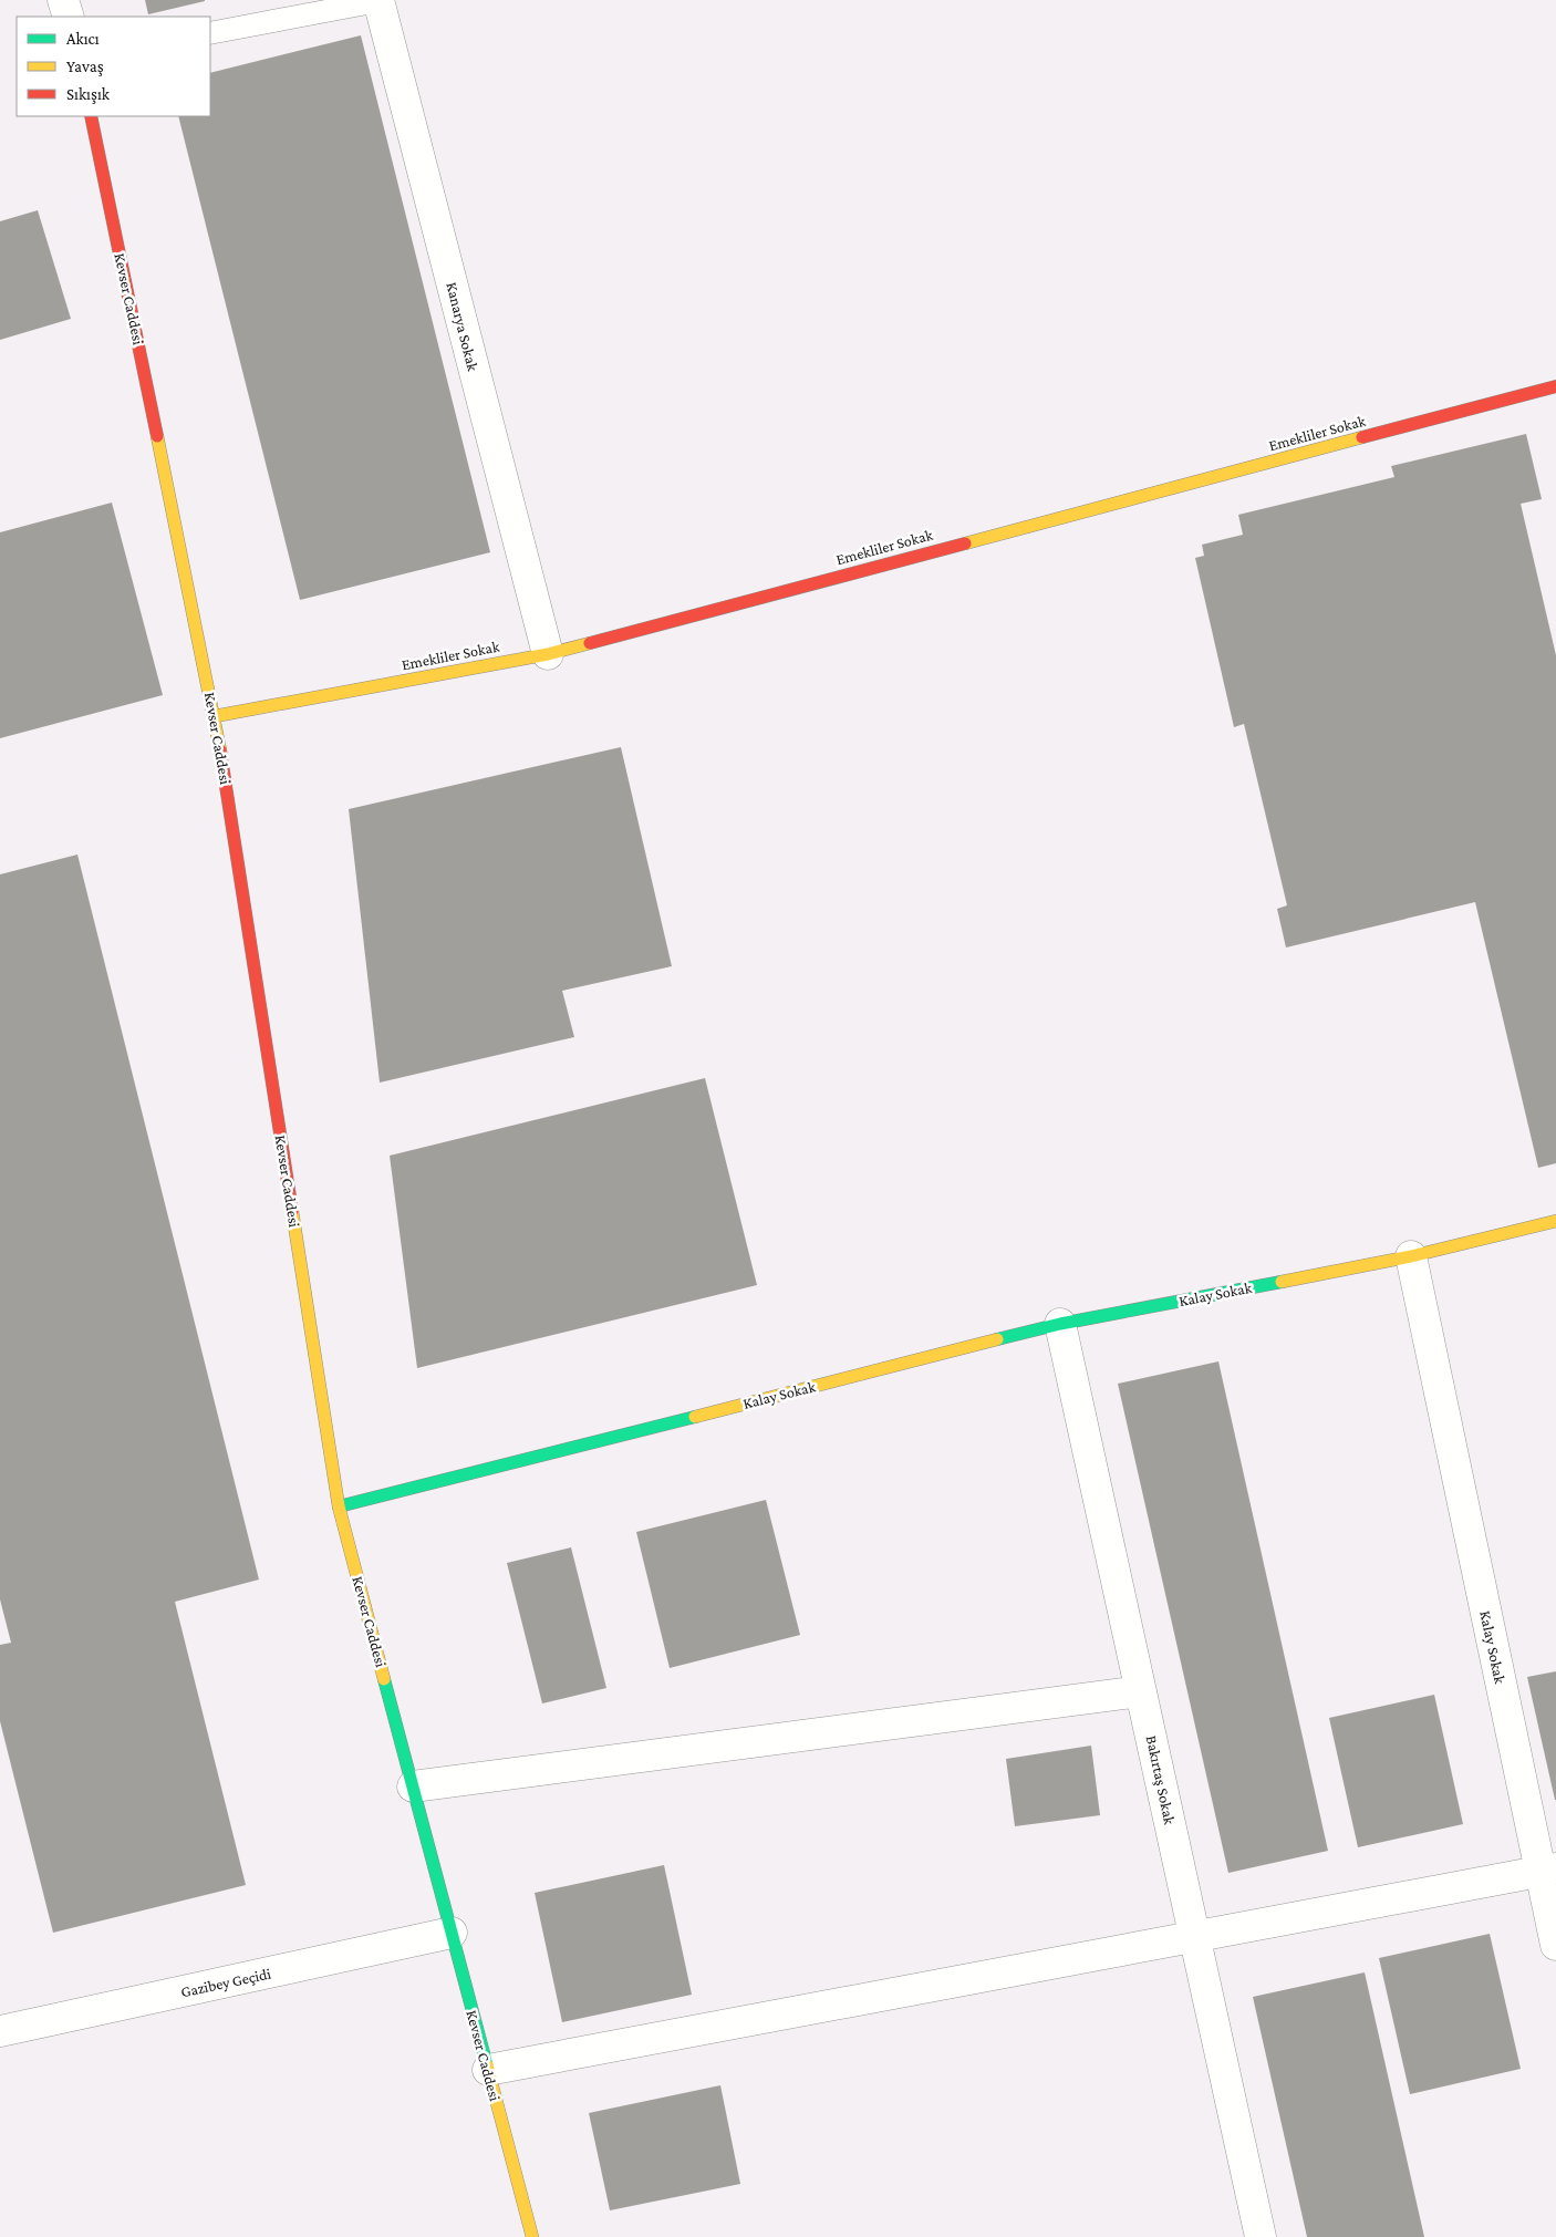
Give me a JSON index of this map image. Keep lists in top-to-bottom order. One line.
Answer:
{"streets":{"street":["Kevser Caddesi","Kanarya Sokak","Emekliler Sokak","Kalay Sokak","Bakırtaş Sokak","Gazibey Geçidi"]},"crossings":[["Kevser Caddesi","Emekliler Sokak"],["Kevser Caddesi","Kalay Sokak"],["Kevser Caddesi","Gazibey Geçidi"],["Kanarya Sokak","Emekliler Sokak"],["Kalay Sokak","Bakırtaş Sokak"]],"legend":["Akıcı","Yavaş","Sıkışık"]}
